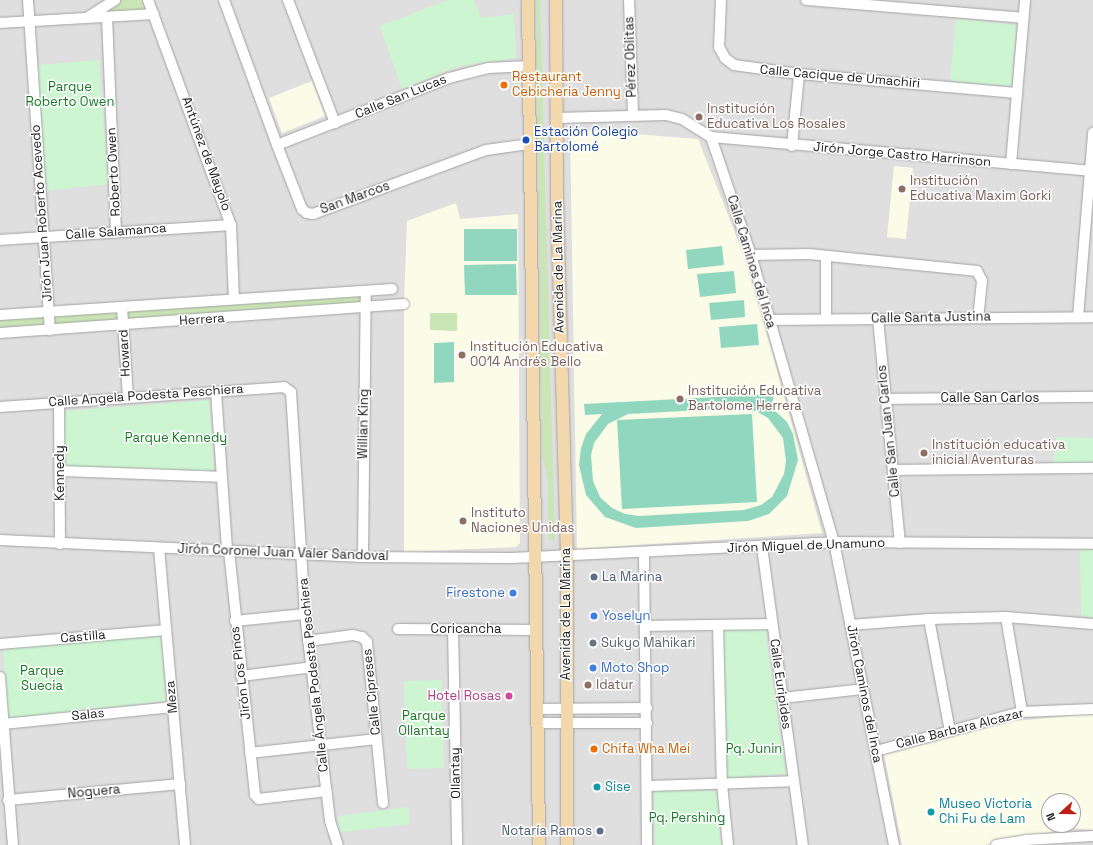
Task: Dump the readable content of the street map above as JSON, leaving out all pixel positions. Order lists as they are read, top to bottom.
{
  "streets": {
    "main road": ["Avenida de La Marina"],
    "street": [
      "Pérez Oblitas",
      "Calle Cacique de Umachiri",
      "Calle San Lucas",
      "Antúnez de Mayolo",
      "Jirón Jorge Castro Harrinson",
      "Roberto Owen",
      "San Marcos",
      "Jirón Juan Roberto Acevedo",
      "Calle Salamanca",
      "Calle Caminos del Inca",
      "Calle Santa Justina",
      "Herrera",
      "Howard",
      "Calle Angela Podesta Peschiera",
      "Calle San Carlos",
      "Willian King",
      "Calle San Juan Carlos",
      "Kennedy",
      "Jirón Miguel de Unamuno",
      "Jirón Coronel Juan Valer Sandoval",
      "Coricancha",
      "Castilla",
      "Jirón Los Pinos",
      "Calle Ángela Podesta Peschiera",
      "Calle Euripides",
      "Calle Cipreses",
      "Jirón Caminos del Inca",
      "Meza",
      "Salas",
      "Calle Barbara Alcazar",
      "Ollantay",
      "Noguera"
    ]
  },
  "crossings": [
    ["Calle San Lucas", "San Marcos"],
    ["Antúnez de Mayolo", "Calle Salamanca"],
    ["Antúnez de Mayolo", "Herrera"],
    ["Jirón Jorge Castro Harrinson", "Calle Caminos del Inca"],
    ["Roberto Owen", "Calle Salamanca"],
    ["Jirón Juan Roberto Acevedo", "Calle Salamanca"],
    ["Jirón Juan Roberto Acevedo", "Herrera"],
    ["Calle Caminos del Inca", "Calle Santa Justina"],
    ["Calle Caminos del Inca", "Jirón Miguel de Unamuno"],
    ["Calle Caminos del Inca", "Jirón Caminos del Inca"],
    ["Avenida de La Marina", "Jirón Miguel de Unamuno"],
    ["Avenida de La Marina", "Jirón Coronel Juan Valer Sandoval"],
    ["Calle Santa Justina", "Calle San Juan Carlos"],
    ["Herrera", "Howard"],
    ["Herrera", "Willian King"],
    ["Howard", "Calle Angela Podesta Peschiera"],
    ["Calle Angela Podesta Peschiera", "Kennedy"],
    ["Calle Angela Podesta Peschiera", "Jirón Los Pinos"],
    ["Calle Angela Podesta Peschiera", "Calle Ángela Podesta Peschiera"],
    ["Calle San Carlos", "Calle San Juan Carlos"],
    ["Willian King", "Jirón Coronel Juan Valer Sandoval"],
    ["Calle San Juan Carlos", "Jirón Miguel de Unamuno"],
    ["Kennedy", "Jirón Coronel Juan Valer Sandoval"],
    ["Jirón Miguel de Unamuno", "Jirón Coronel Juan Valer Sandoval"],
    ["Jirón Miguel de Unamuno", "Calle Euripides"],
    ["Jirón Miguel de Unamuno", "Jirón Caminos del Inca"],
    ["Jirón Coronel Juan Valer Sandoval", "Jirón Los Pinos"],
    ["Jirón Coronel Juan Valer Sandoval", "Calle Ángela Podesta Peschiera"],
    ["Jirón Coronel Juan Valer Sandoval", "Meza"],
    ["Coricancha", "Ollantay"],
    ["Castilla", "Meza"],
    ["Jirón Los Pinos", "Calle Ángela Podesta Peschiera"],
    ["Calle Ángela Podesta Peschiera", "Calle Cipreses"],
    ["Jirón Caminos del Inca", "Calle Barbara Alcazar"],
    ["Meza", "Salas"],
    ["Meza", "Noguera"]
  ],
  "parks": [
    "Parque Roberto Owen",
    "Parque Kennedy",
    "Parque Suecia",
    "Parque Ollantay",
    "Pq. Junin",
    "Pq. Pershing"
  ],
  "places": [
    "Restaurant Cebicheria Jenny",
    "Institución Educativa Los Rosales",
    "Estación Colegio Bartolomé",
    "Institución Educativa Maxim Gorki",
    "Institución Educativa 0014 Andrés Bello",
    "Institución Educativa Bartolome Herrera",
    "Institución educativa inicial Aventuras",
    "Instituto Naciones Unidas",
    "La Marina",
    "Firestone",
    "Yoselyn",
    "Sukyo Mahikari",
    "Moto Shop",
    "Idatur",
    "Hotel Rosas",
    "Chifa Wha Mei",
    "Sise",
    "Museo Victoria Chi Fu de Lam",
    "Notaría Ramos"
  ],
  "north": "left"
}
